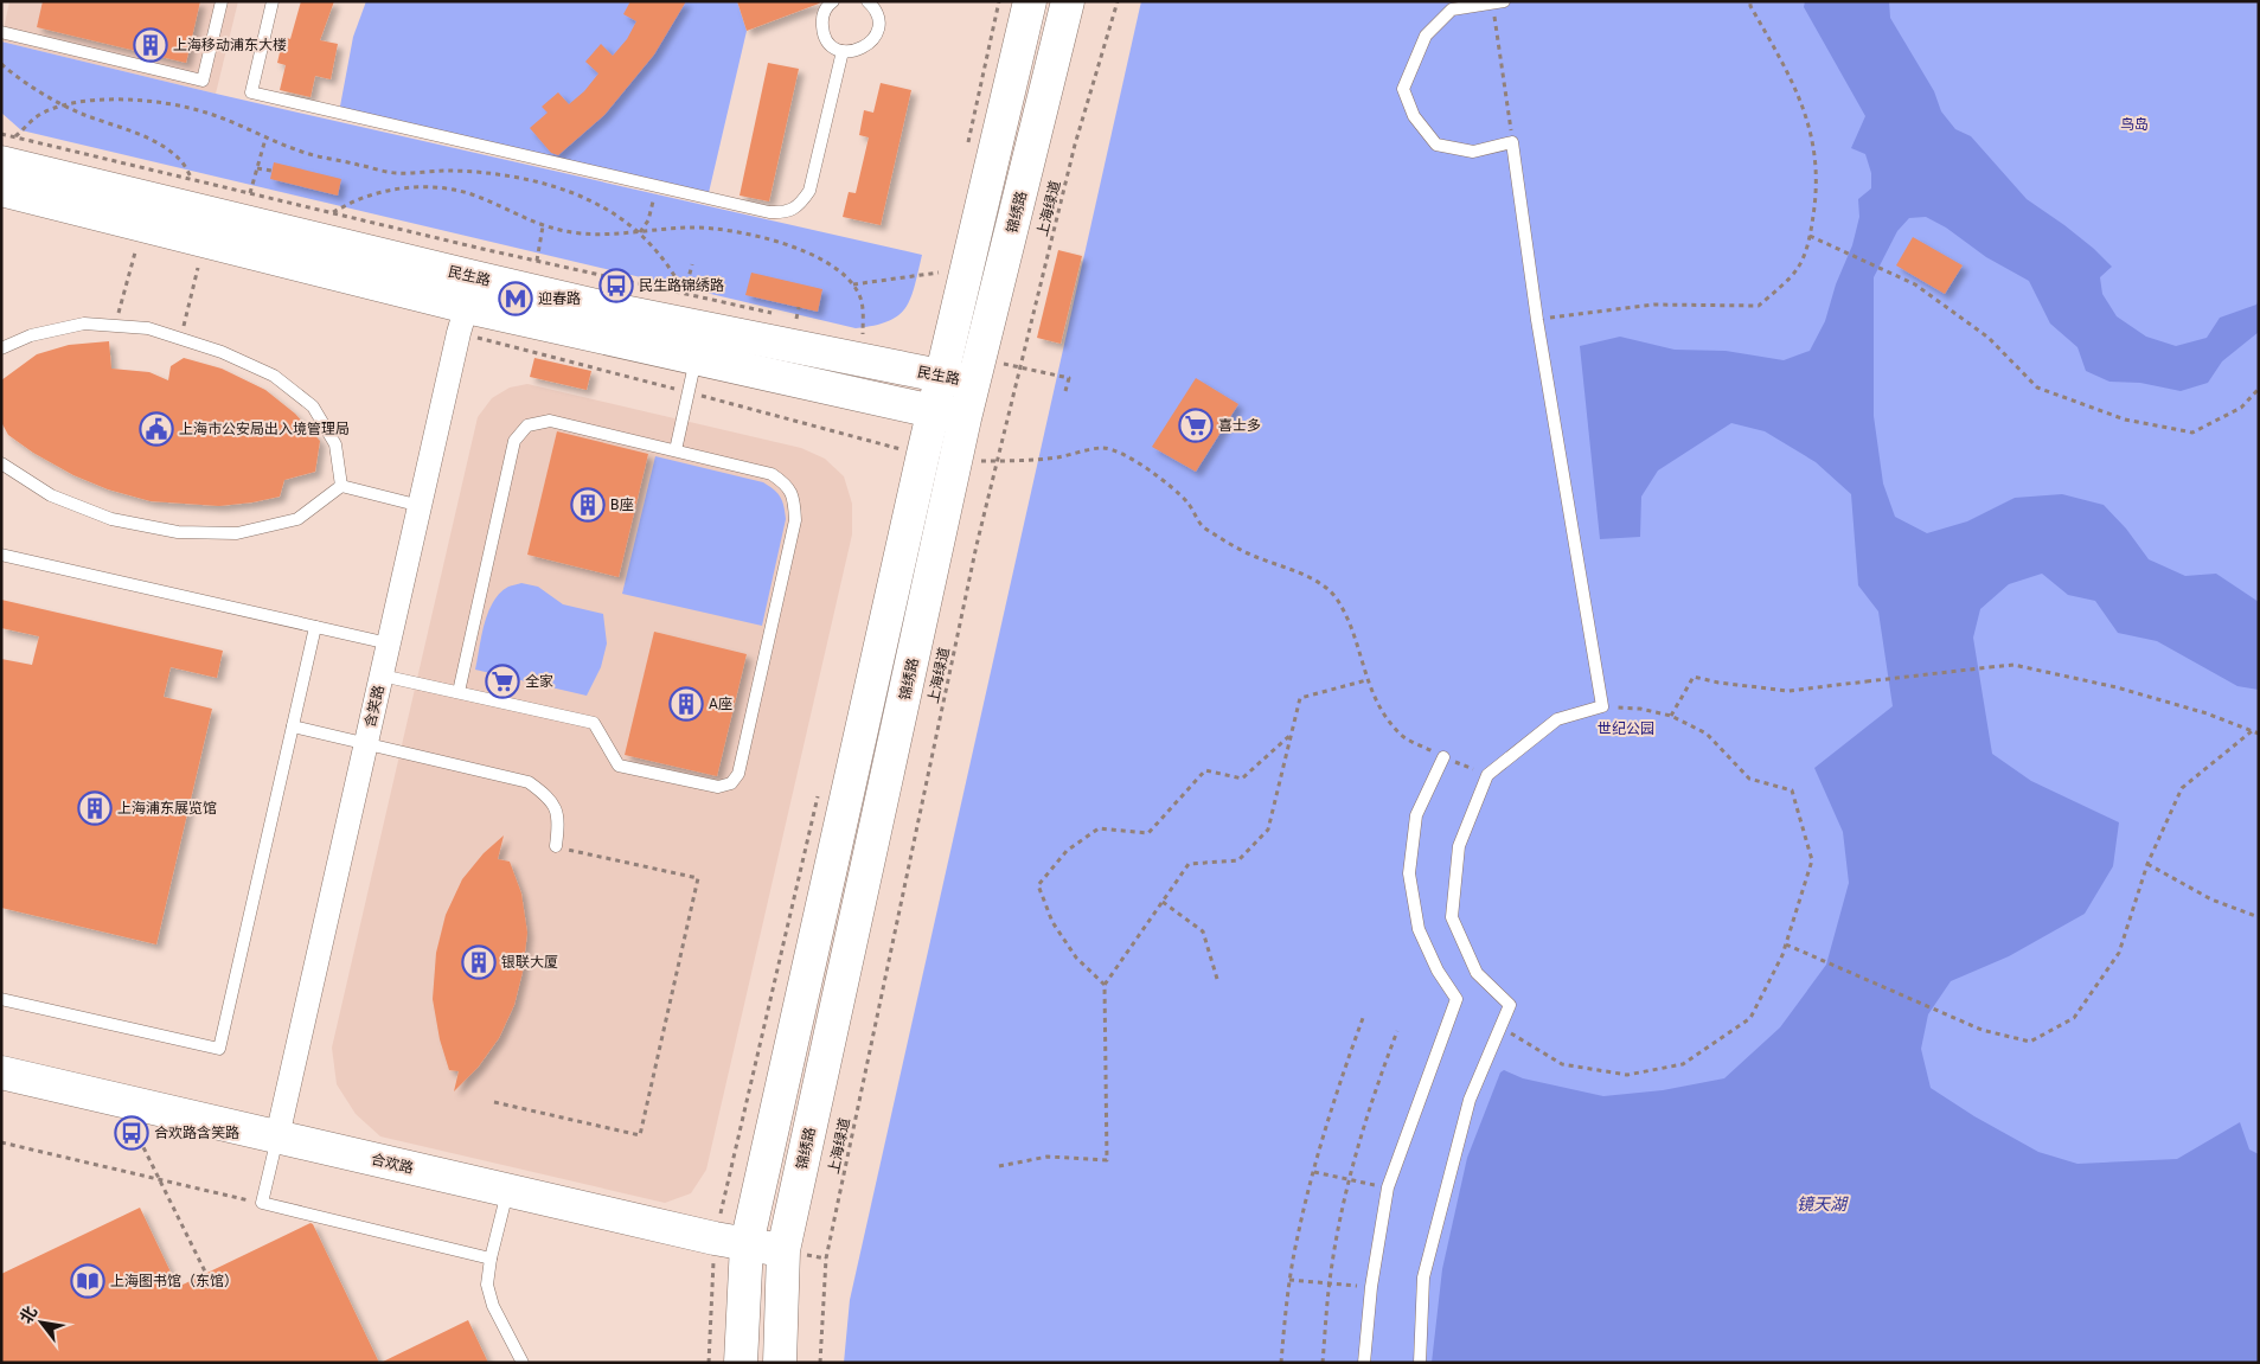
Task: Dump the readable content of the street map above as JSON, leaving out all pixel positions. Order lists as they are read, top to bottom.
{
  "streets": {
    "main road": ["锦绣路", "民生路", "合欢路"],
    "street": ["含笑路"],
    "path": ["上海绿道"]
  },
  "crossings": [
    ["锦绣路", "民生路"],
    ["锦绣路", "合欢路"],
    ["民生路", "含笑路"],
    ["含笑路", "合欢路"]
  ],
  "water": ["镜天湖"],
  "parks": ["鸟岛", "世纪公园"],
  "places": {
    "building": [
      "上海移动浦东大楼",
      "B座",
      "A座",
      "上海浦东展览馆",
      "银联大厦"
    ],
    "bus stop": ["民生路锦绣路", "合欢路含笑路"],
    "metro station": ["迎春路"],
    "supermarket": ["喜士多", "全家"],
    "public building": ["上海市公安局出入境管理局"],
    "library": ["上海图书馆（东馆）"]
  },
  "north": "top left"
}
